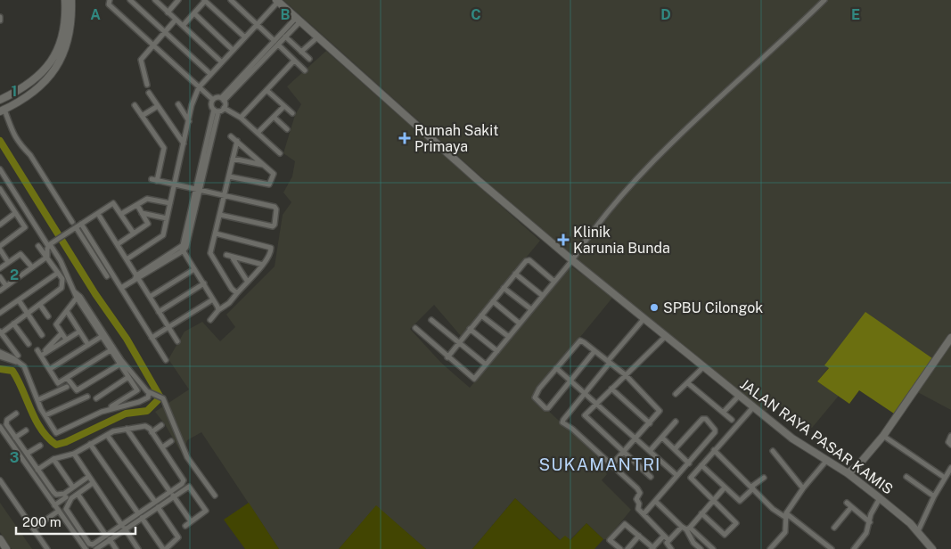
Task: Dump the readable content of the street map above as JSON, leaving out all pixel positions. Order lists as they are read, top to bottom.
{
  "streets": {
    "main road": ["JALAN RAYA PASAR KAMIS"]
  },
  "districts": ["SUKAMANTRI"],
  "places": {
    "health": ["Rumah Sakit Primaya", "Klinik Karunia Bunda"],
    "other": ["SPBU Cilongok"]
  },
  "scale_bar": "200 m",
  "grid": {
    "columns": [
      "A",
      "B",
      "C",
      "D",
      "E"
    ],
    "rows": ["1", "2", "3"]
  }
}
